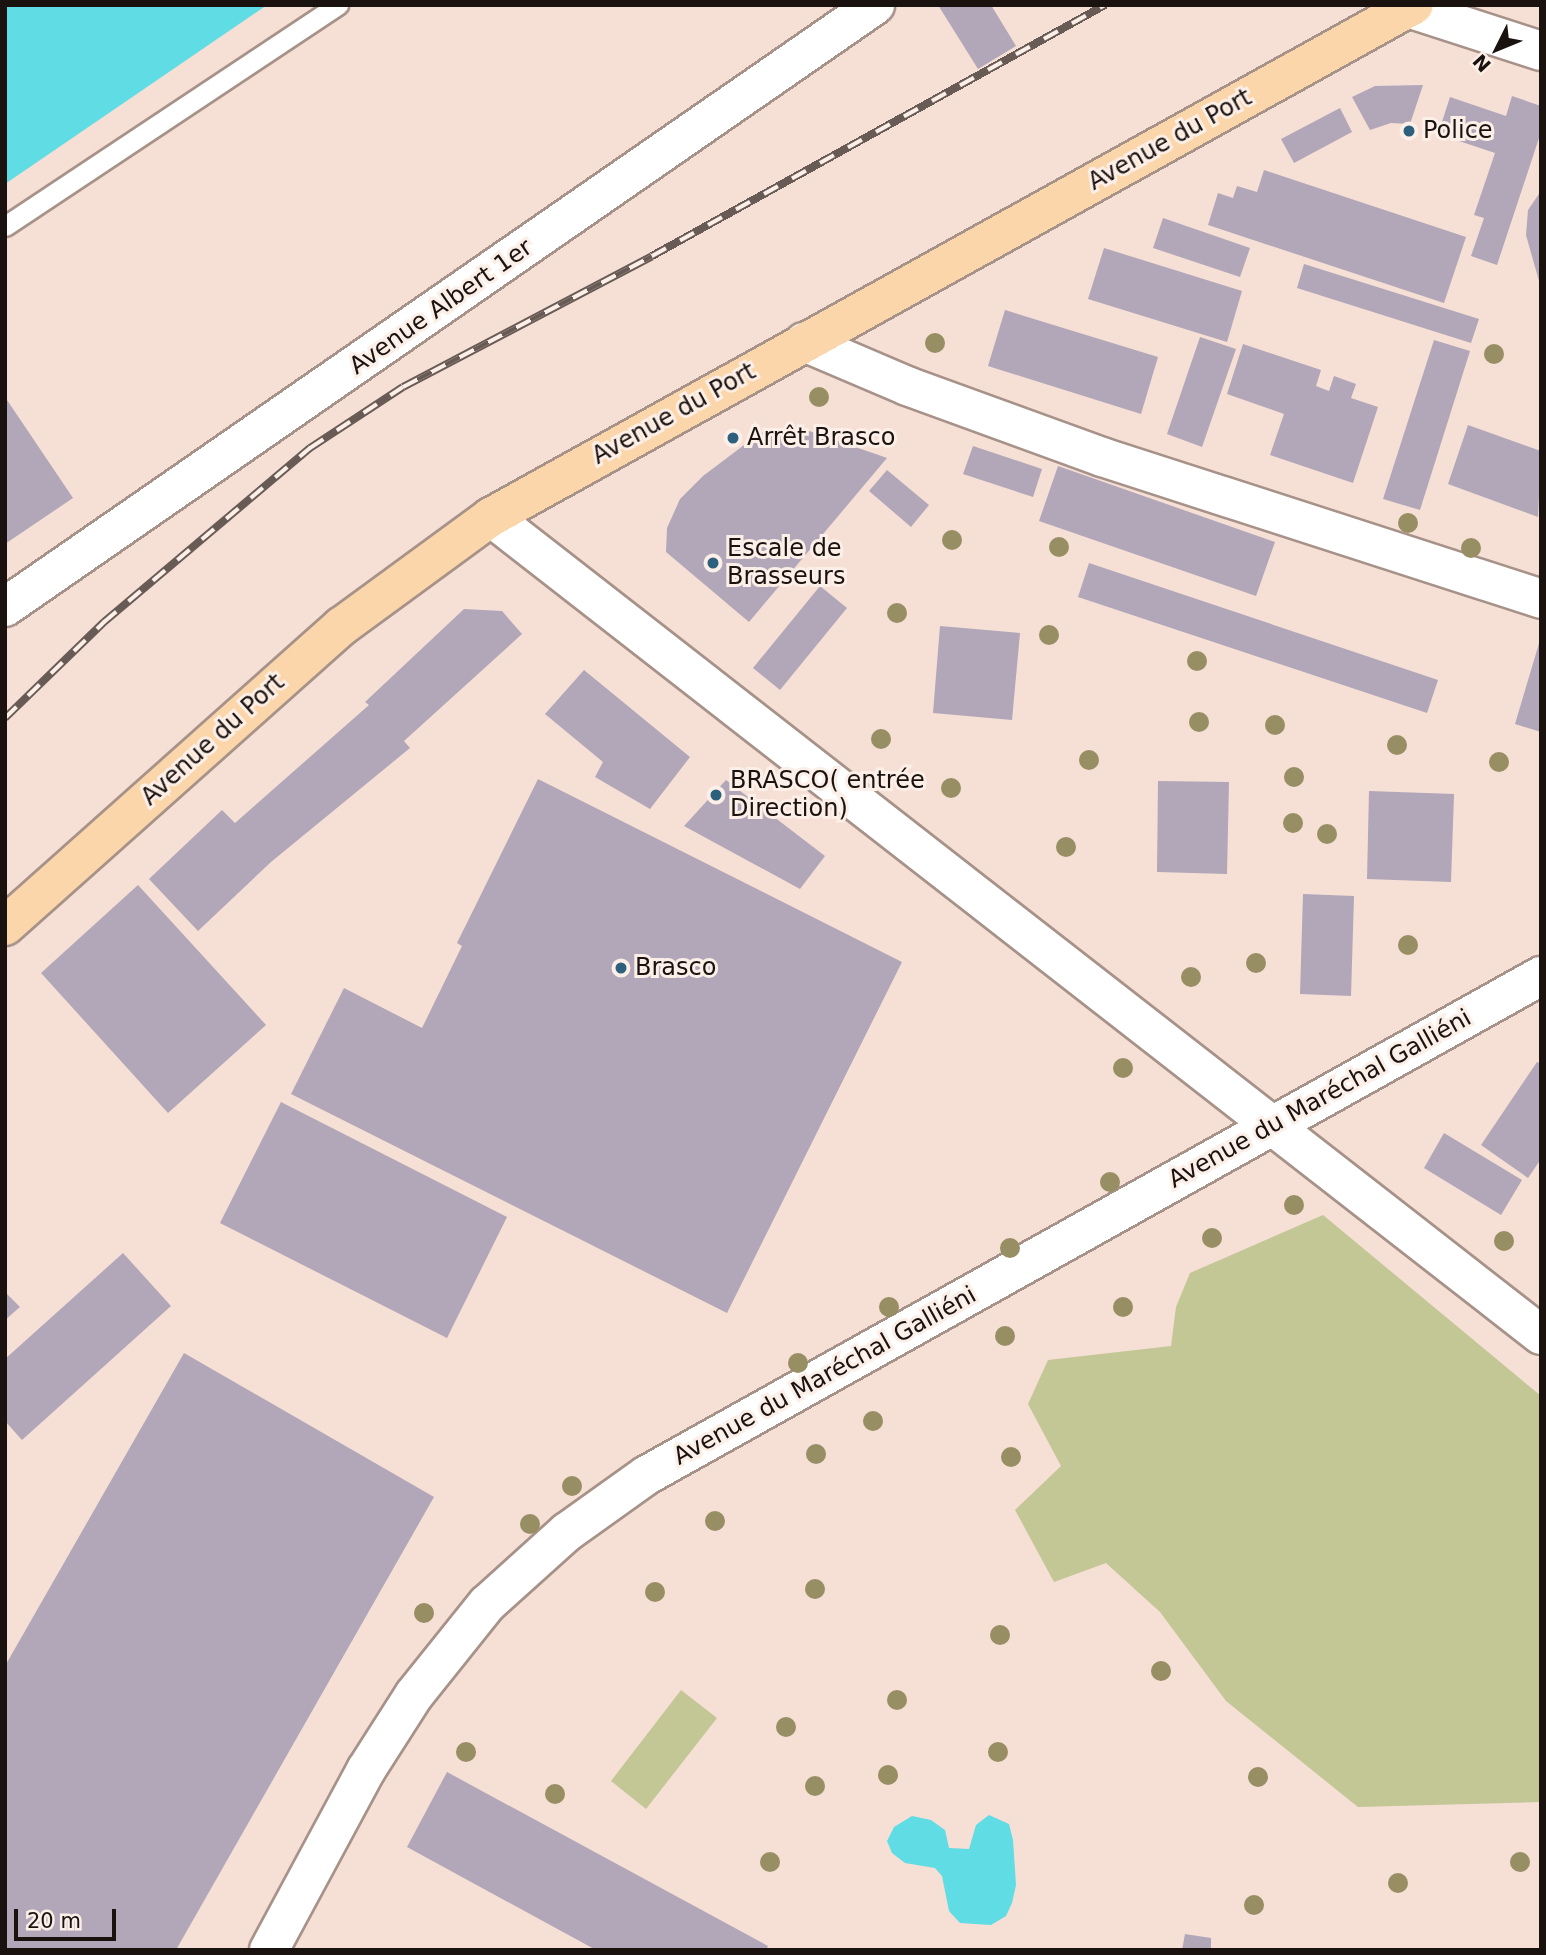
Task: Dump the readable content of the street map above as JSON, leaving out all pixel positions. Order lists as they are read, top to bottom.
{
  "streets": {
    "main road": ["Avenue du Port"],
    "street": ["Avenue Albert 1er", "Avenue du Maréchal Galliéni"]
  },
  "places": [
    "Police",
    "Arrêt Brasco",
    "Escale de Brasseurs",
    "BRASCO( entrée Direction)",
    "Brasco"
  ],
  "scale_bar": "20 m",
  "north": "bottom left"
}
